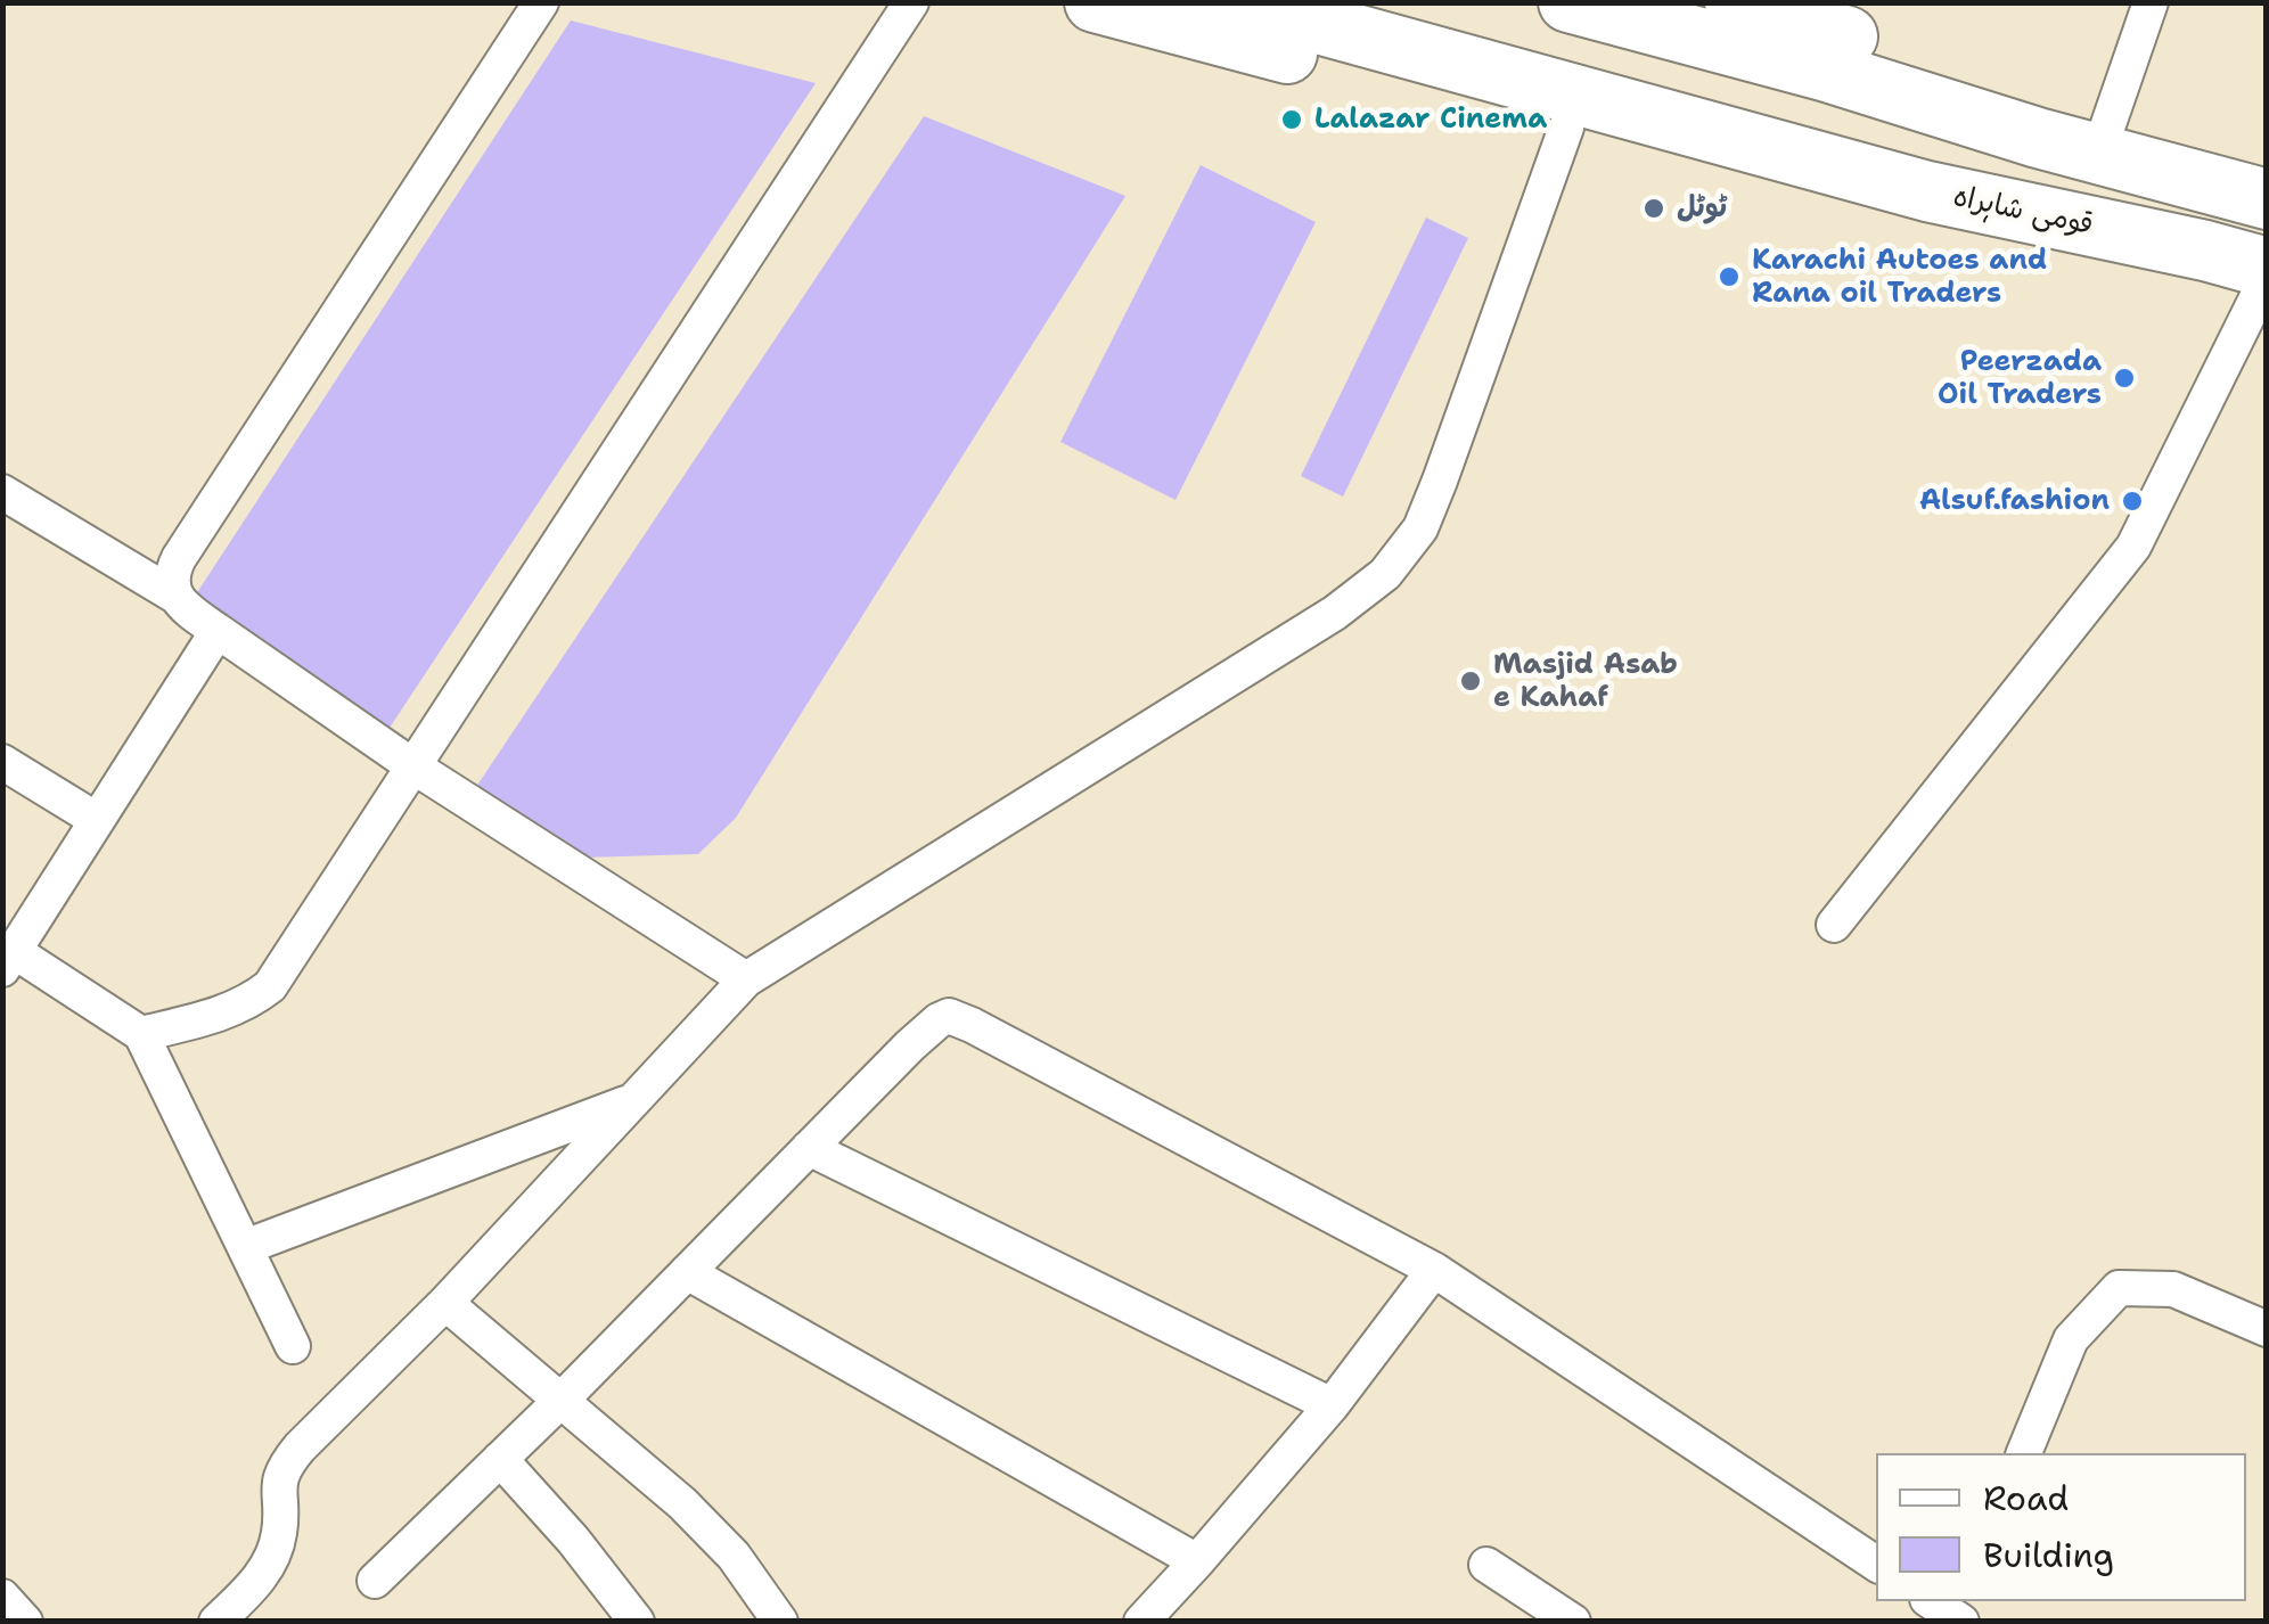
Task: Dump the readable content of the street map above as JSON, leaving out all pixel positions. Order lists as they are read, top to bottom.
{
  "streets": {
    "highway": ["قومی شاہراہ"]
  },
  "places": [
    "Lalazar Cinema",
    "ٹوٹل",
    "Karachi Autoes and Rana oil Traders",
    "Peerzada Oil Traders",
    "Alsuf.fashion",
    "Masjid Asab e Kahaf"
  ],
  "legend": ["Road", "Building"]
}
